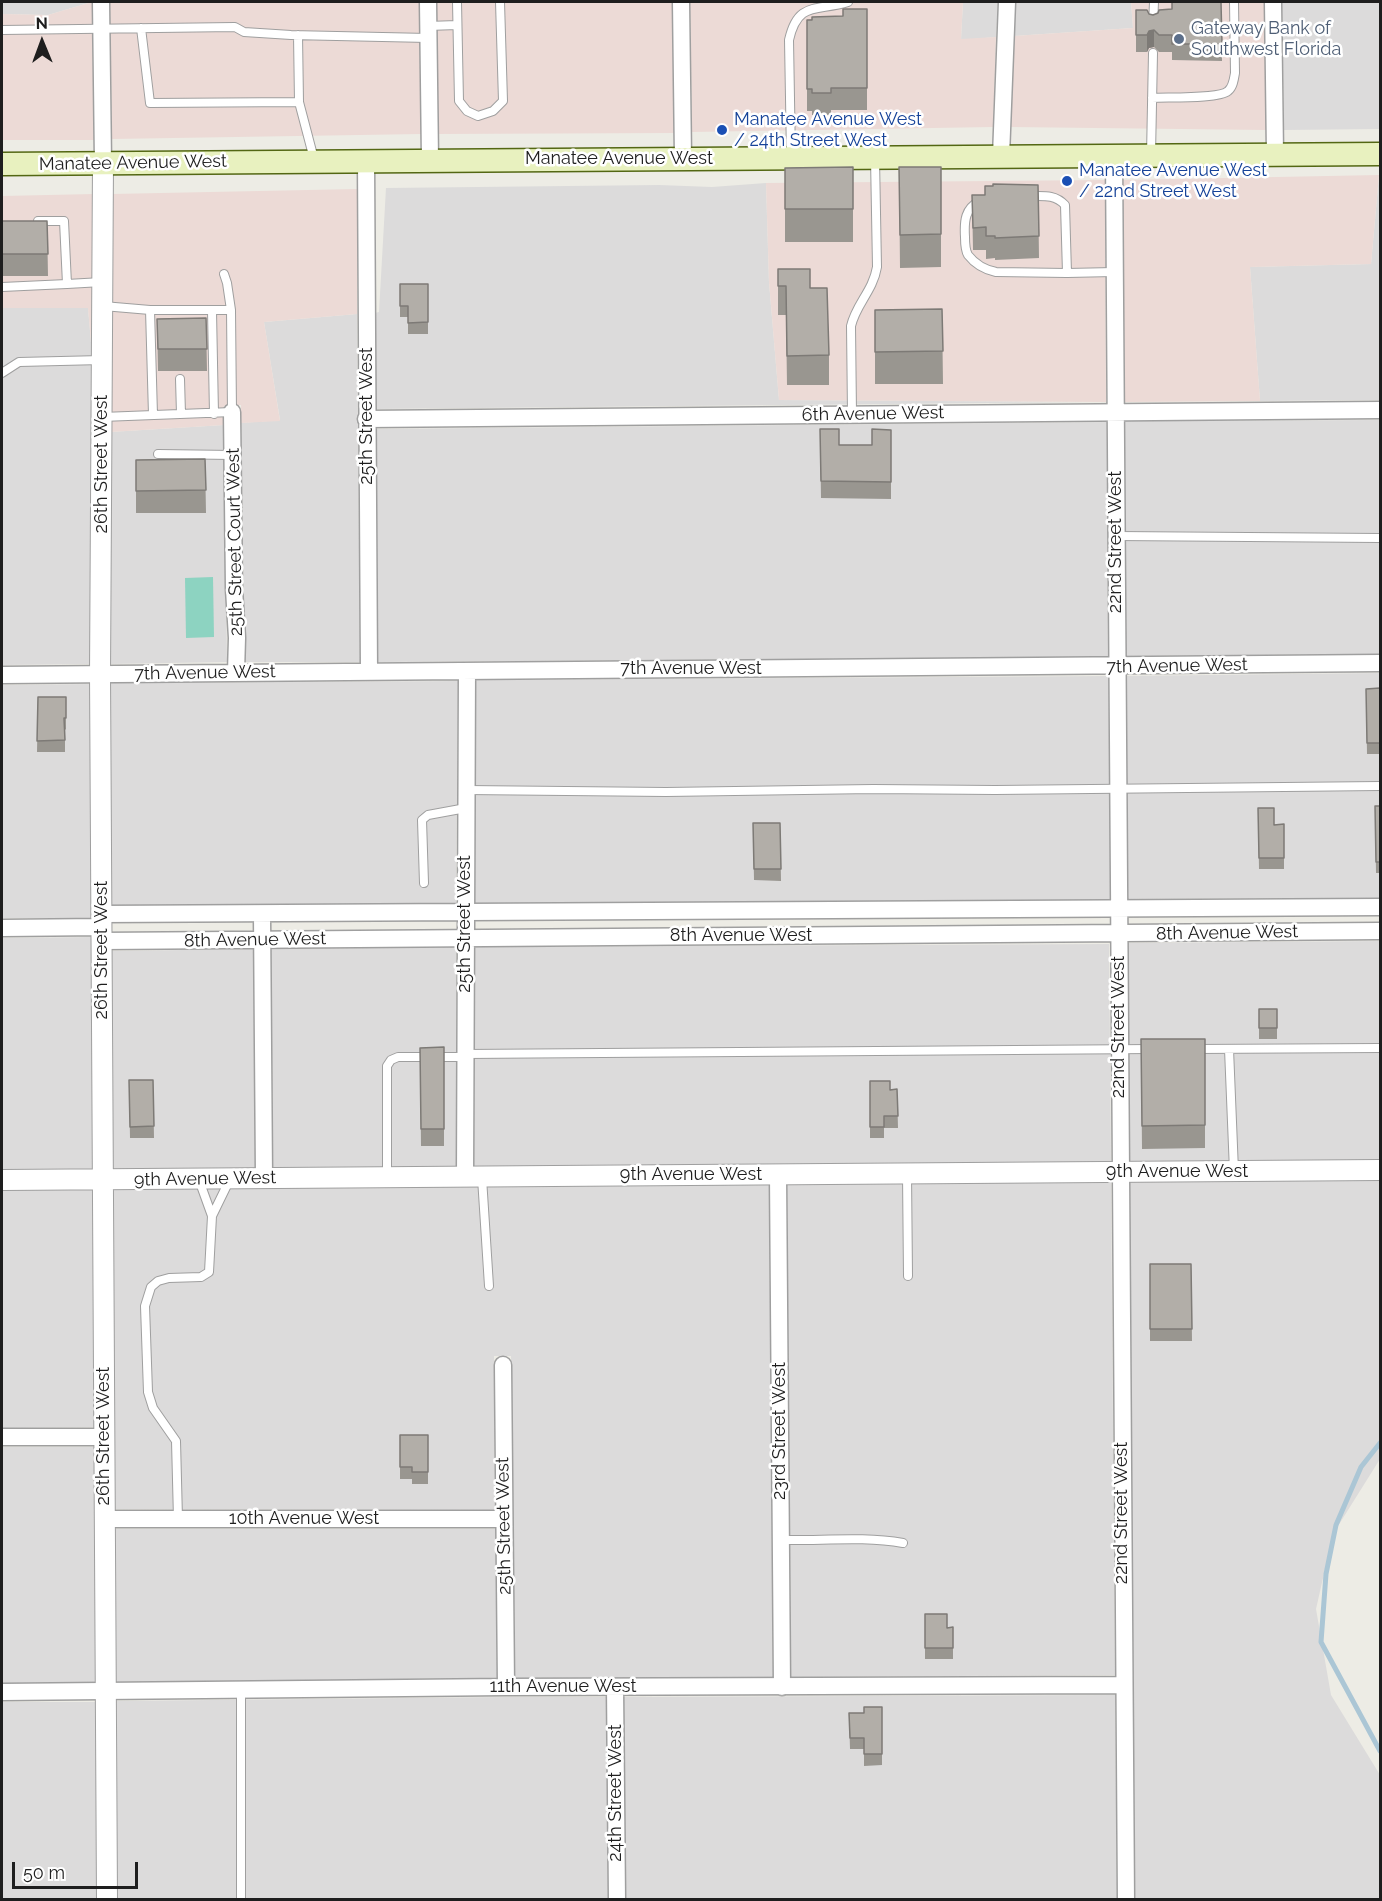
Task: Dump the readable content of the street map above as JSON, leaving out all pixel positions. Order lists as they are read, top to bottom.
{
  "streets": {
    "main road": ["Manatee Avenue West"],
    "street": [
      "6th Avenue West",
      "25th Street West",
      "26th Street West",
      "25th Street Court West",
      "22nd Street West",
      "7th Avenue West",
      "8th Avenue West",
      "9th Avenue West",
      "23rd Street West",
      "10th Avenue West",
      "11th Avenue West",
      "24th Street West"
    ]
  },
  "crossings": [
    ["Manatee Avenue West", "25th Street West"],
    ["Manatee Avenue West", "26th Street West"],
    ["Manatee Avenue West", "22nd Street West"],
    ["6th Avenue West", "25th Street West"],
    ["6th Avenue West", "22nd Street West"],
    ["25th Street West", "7th Avenue West"],
    ["25th Street West", "8th Avenue West"],
    ["25th Street West", "9th Avenue West"],
    ["25th Street West", "10th Avenue West"],
    ["25th Street West", "11th Avenue West"],
    ["26th Street West", "7th Avenue West"],
    ["26th Street West", "8th Avenue West"],
    ["26th Street West", "9th Avenue West"],
    ["26th Street West", "10th Avenue West"],
    ["26th Street West", "11th Avenue West"],
    ["25th Street Court West", "7th Avenue West"],
    ["22nd Street West", "7th Avenue West"],
    ["22nd Street West", "8th Avenue West"],
    ["22nd Street West", "9th Avenue West"],
    ["22nd Street West", "11th Avenue West"],
    ["9th Avenue West", "23rd Street West"],
    ["23rd Street West", "11th Avenue West"],
    ["11th Avenue West", "24th Street West"]
  ],
  "places": ["Gateway Bank of Southwest Florida", "Manatee Avenue West / 24th Street West", "Manatee Avenue West / 22nd Street West"],
  "scale_bar": "50 m",
  "north": "top"
}
